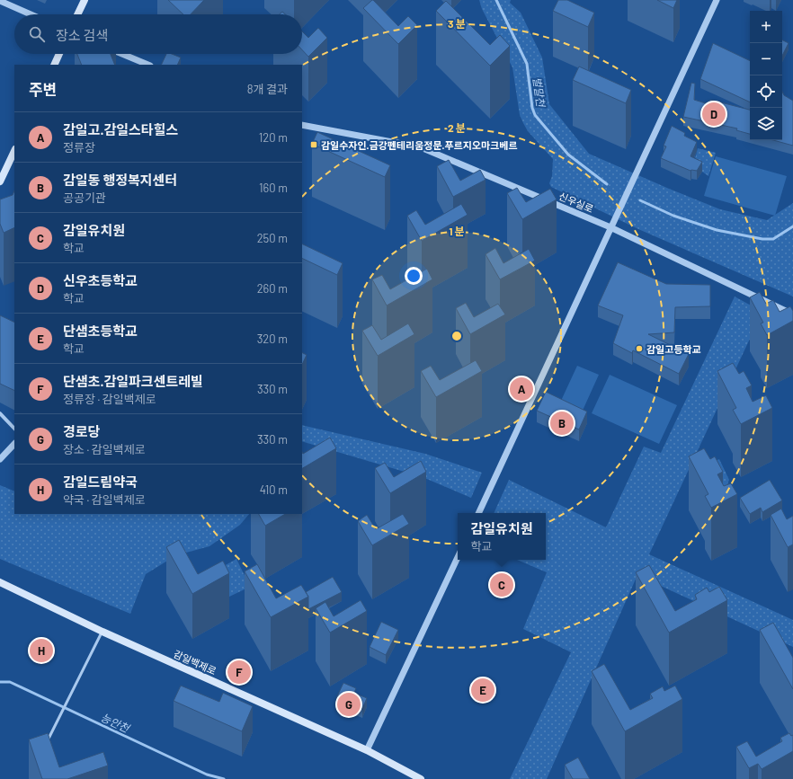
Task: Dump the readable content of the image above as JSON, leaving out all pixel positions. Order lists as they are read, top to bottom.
{
  "streets": {
    "main road": ["감일백제로"],
    "street": ["신우실로"]
  },
  "water": ["벌말천", "능안천"],
  "places": {
    "transit": ["감일수자인.금강펜테리움정문.푸르지오마크베르"],
    "other": ["감일고등학교"]
  },
  "page": {
    "map_buttons": ["+", "−"],
    "search": "장소 검색",
    "heading": ["주변", "8개 결과"],
    "pins": [
      "D",
      "A",
      "B",
      "C",
      "H",
      "F",
      "E",
      "G"
    ],
    "list": [
      {
        "mark": "A",
        "name": "감일고.감일스타힐스",
        "note": "정류장",
        "value": "120 m"
      },
      {
        "mark": "B",
        "name": "감일동 행정복지센터",
        "note": "공공기관",
        "value": "160 m"
      },
      {
        "mark": "C",
        "name": "감일유치원",
        "note": "학교",
        "value": "250 m"
      },
      {
        "mark": "D",
        "name": "신우초등학교",
        "note": "학교",
        "value": "260 m"
      },
      {
        "mark": "E",
        "name": "단샘초등학교",
        "note": "학교",
        "value": "320 m"
      },
      {
        "mark": "F",
        "name": "단샘초.감일파크센트레빌",
        "note": "정류장 · 감일백제로",
        "value": "330 m"
      },
      {
        "mark": "G",
        "name": "경로당",
        "note": "장소 · 감일백제로",
        "value": "330 m"
      },
      {
        "mark": "H",
        "name": "감일드림약국",
        "note": "약국 · 감일백제로",
        "value": "410 m"
      }
    ],
    "popup": ["감일유치원", "학교"]
  },
  "rings": ["3 분", "2 분", "1 분"]
}
